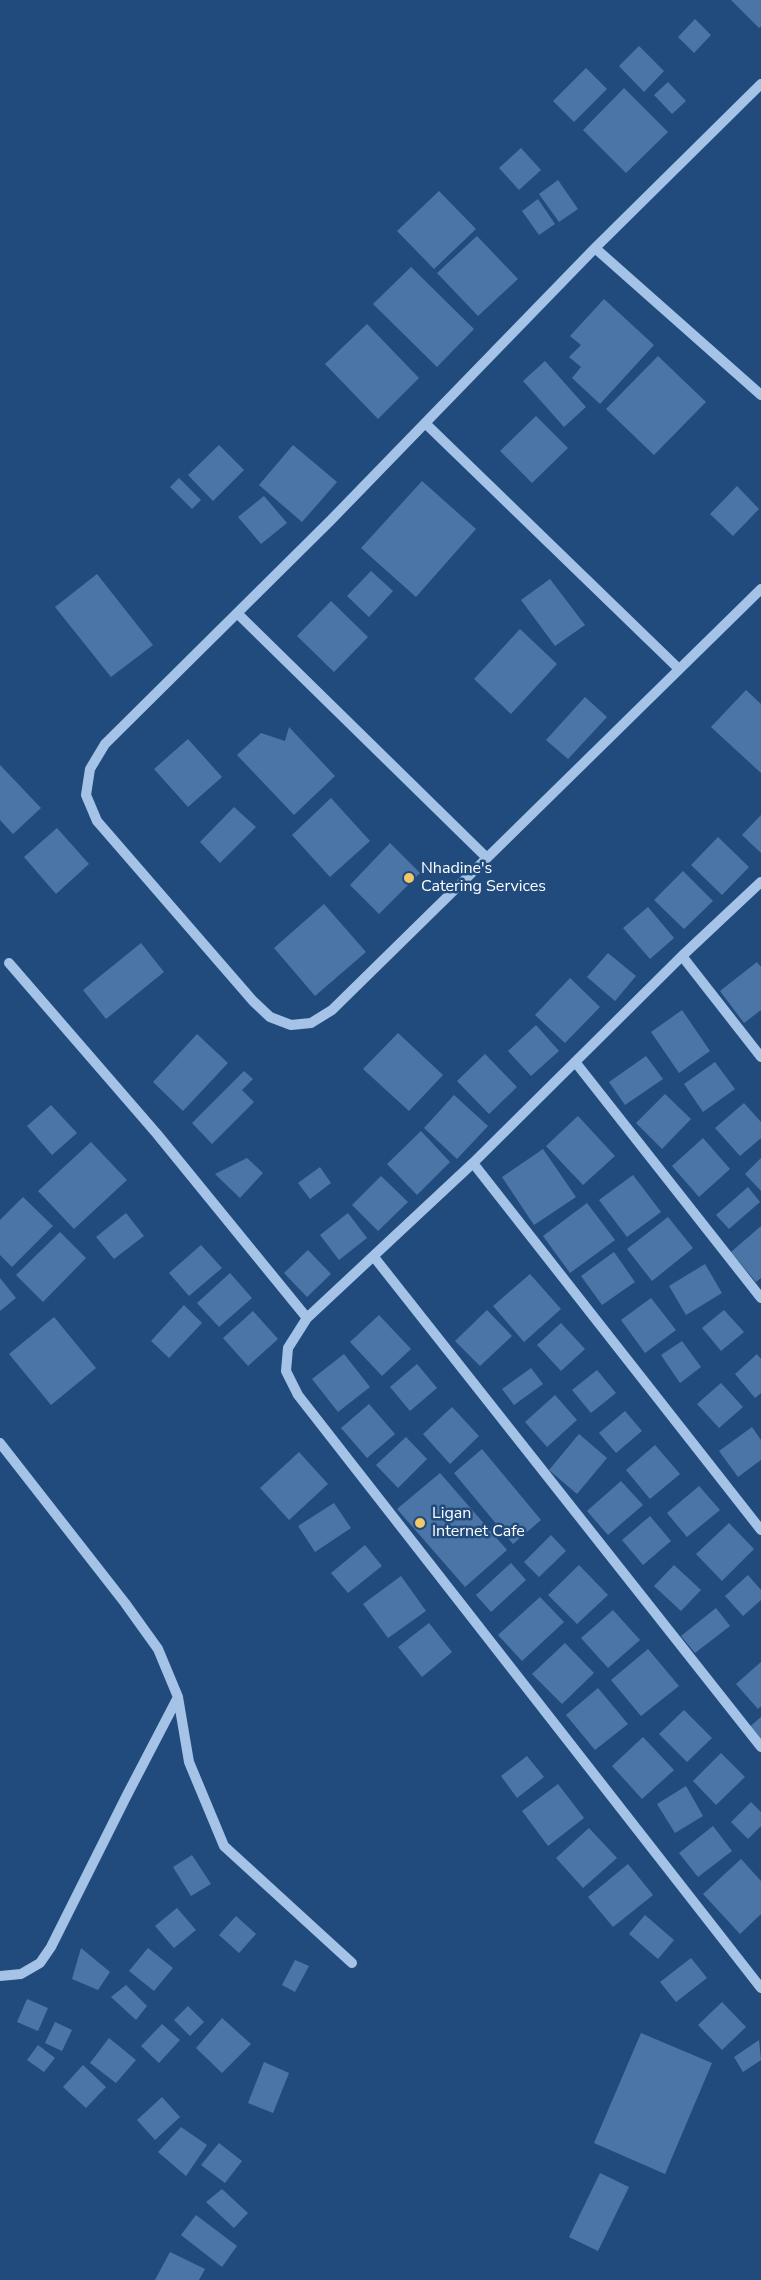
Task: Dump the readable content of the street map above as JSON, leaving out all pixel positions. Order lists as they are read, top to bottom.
{
  "places": ["Nhadine's Catering Services", "Ligan Internet Cafe"]
}
